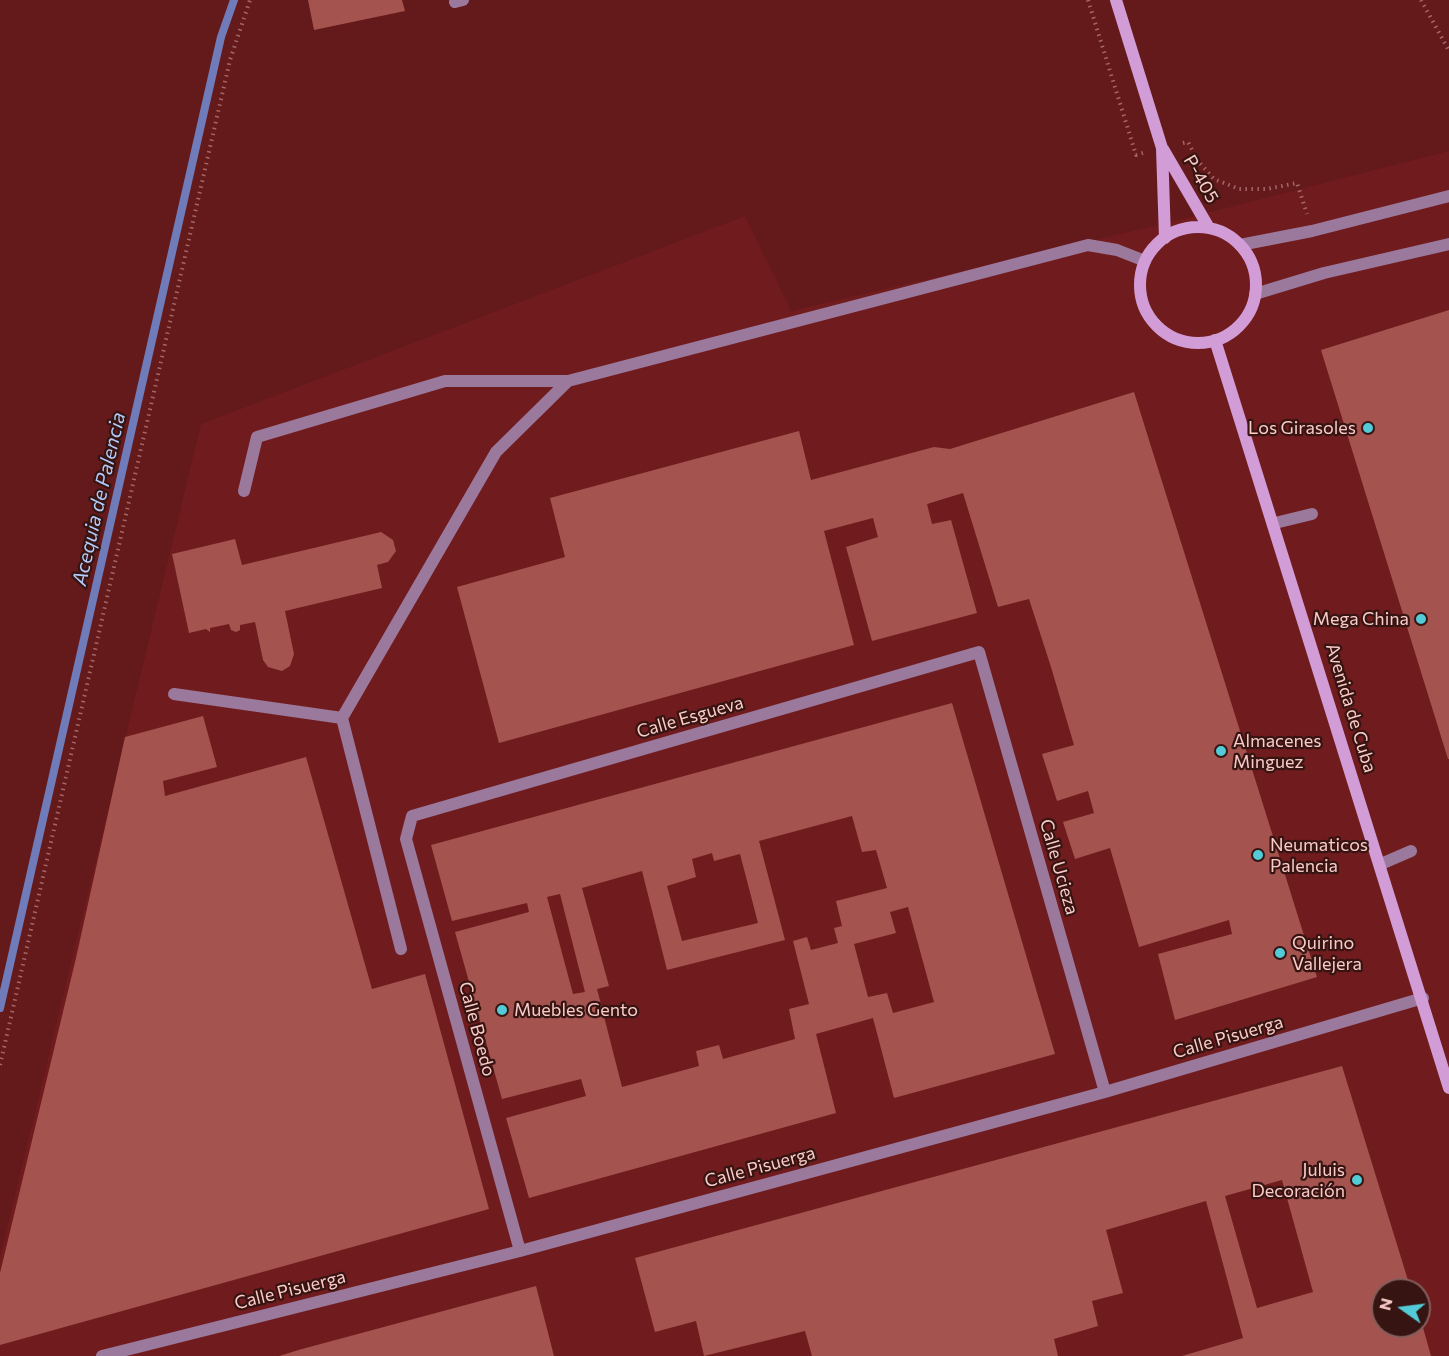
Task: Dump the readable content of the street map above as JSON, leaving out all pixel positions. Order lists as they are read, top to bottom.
{
  "streets": {
    "main road": ["P-405", "Avenida de Cuba"],
    "street": [
      "Calle Esgueva",
      "Calle Ucieza",
      "Calle Boedo",
      "Calle Pisuerga"
    ]
  },
  "crossings": [
    ["P-405", "Avenida de Cuba"],
    ["Avenida de Cuba", "Calle Pisuerga"],
    ["Calle Esgueva", "Calle Ucieza"],
    ["Calle Esgueva", "Calle Boedo"],
    ["Calle Ucieza", "Calle Pisuerga"],
    ["Calle Boedo", "Calle Pisuerga"]
  ],
  "water": ["Acequia de Palencia"],
  "places": [
    "Los Girasoles",
    "Mega China",
    "Almacenes Minguez",
    "Neumaticos Palencia",
    "Quirino Vallejera",
    "Muebles Gento",
    "Juluis Decoración"
  ],
  "north": "left"
}
